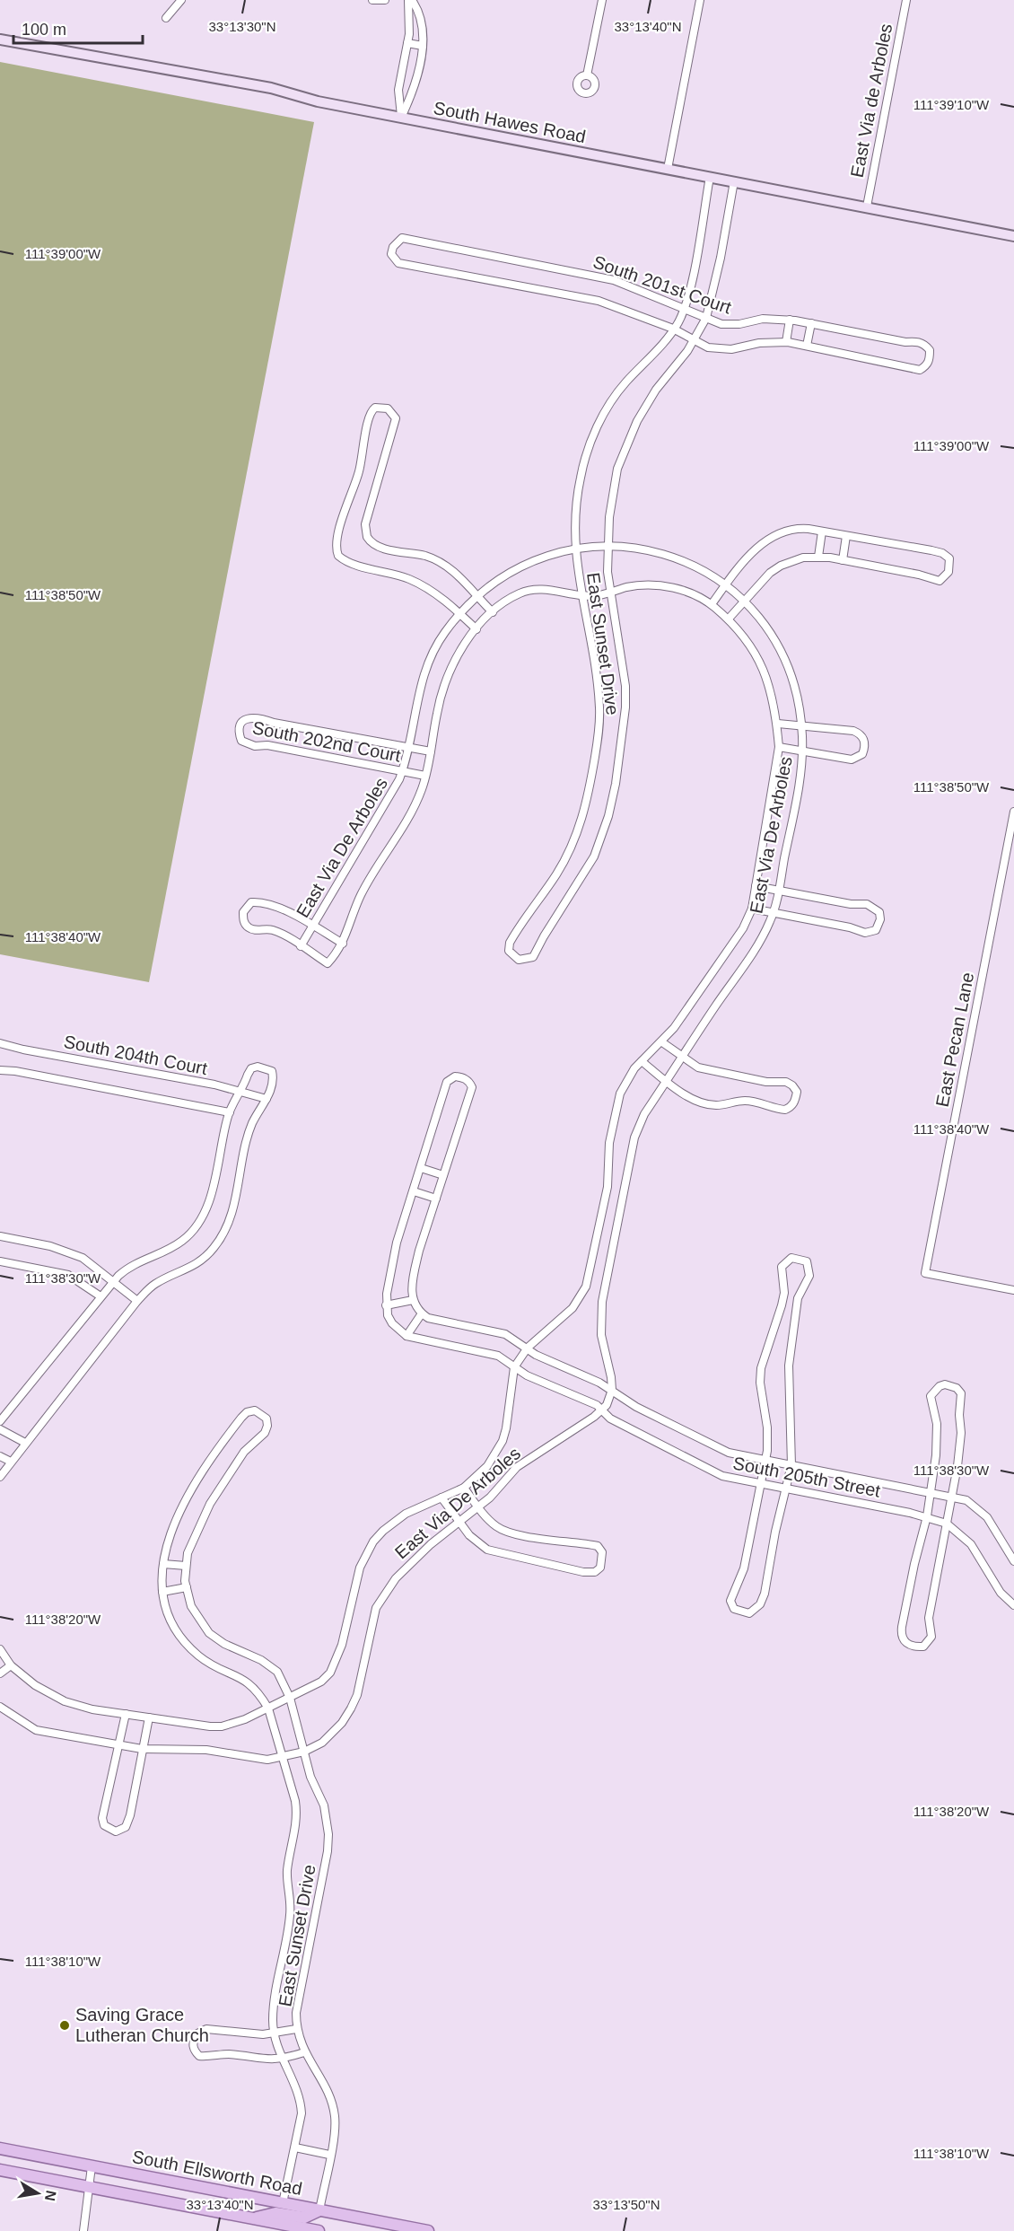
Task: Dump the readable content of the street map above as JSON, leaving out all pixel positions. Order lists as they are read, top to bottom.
{
  "streets": {
    "main road": ["South Hawes Road", "South Ellsworth Road"],
    "street": [
      "East Via de Arboles",
      "South 201st Court",
      "East Sunset Drive",
      "South 202nd Court",
      "East Via De Arboles",
      "East Pecan Lane",
      "South 204th Court",
      "South 205th Street"
    ]
  },
  "crossings": [
    ["East Via de Arboles", "South Hawes Road"],
    ["South Hawes Road", "East Sunset Drive"],
    ["South 201st Court", "East Sunset Drive"],
    ["East Sunset Drive", "East Via De Arboles"],
    ["East Sunset Drive", "South Ellsworth Road"],
    ["South 202nd Court", "East Via De Arboles"],
    ["East Via De Arboles", "South 205th Street"]
  ],
  "places": ["Saving Grace Lutheran Church"],
  "scale_bar": "100 m",
  "north": "right",
  "coordinates": [
    "33°13'30\"N",
    "33°13'40\"N",
    "111°39'10\"W",
    "111°39'00\"W",
    "111°38'50\"W",
    "111°38'40\"W",
    "111°38'30\"W",
    "111°38'20\"W",
    "111°38'10\"W",
    "33°13'50\"N"
  ]
}
